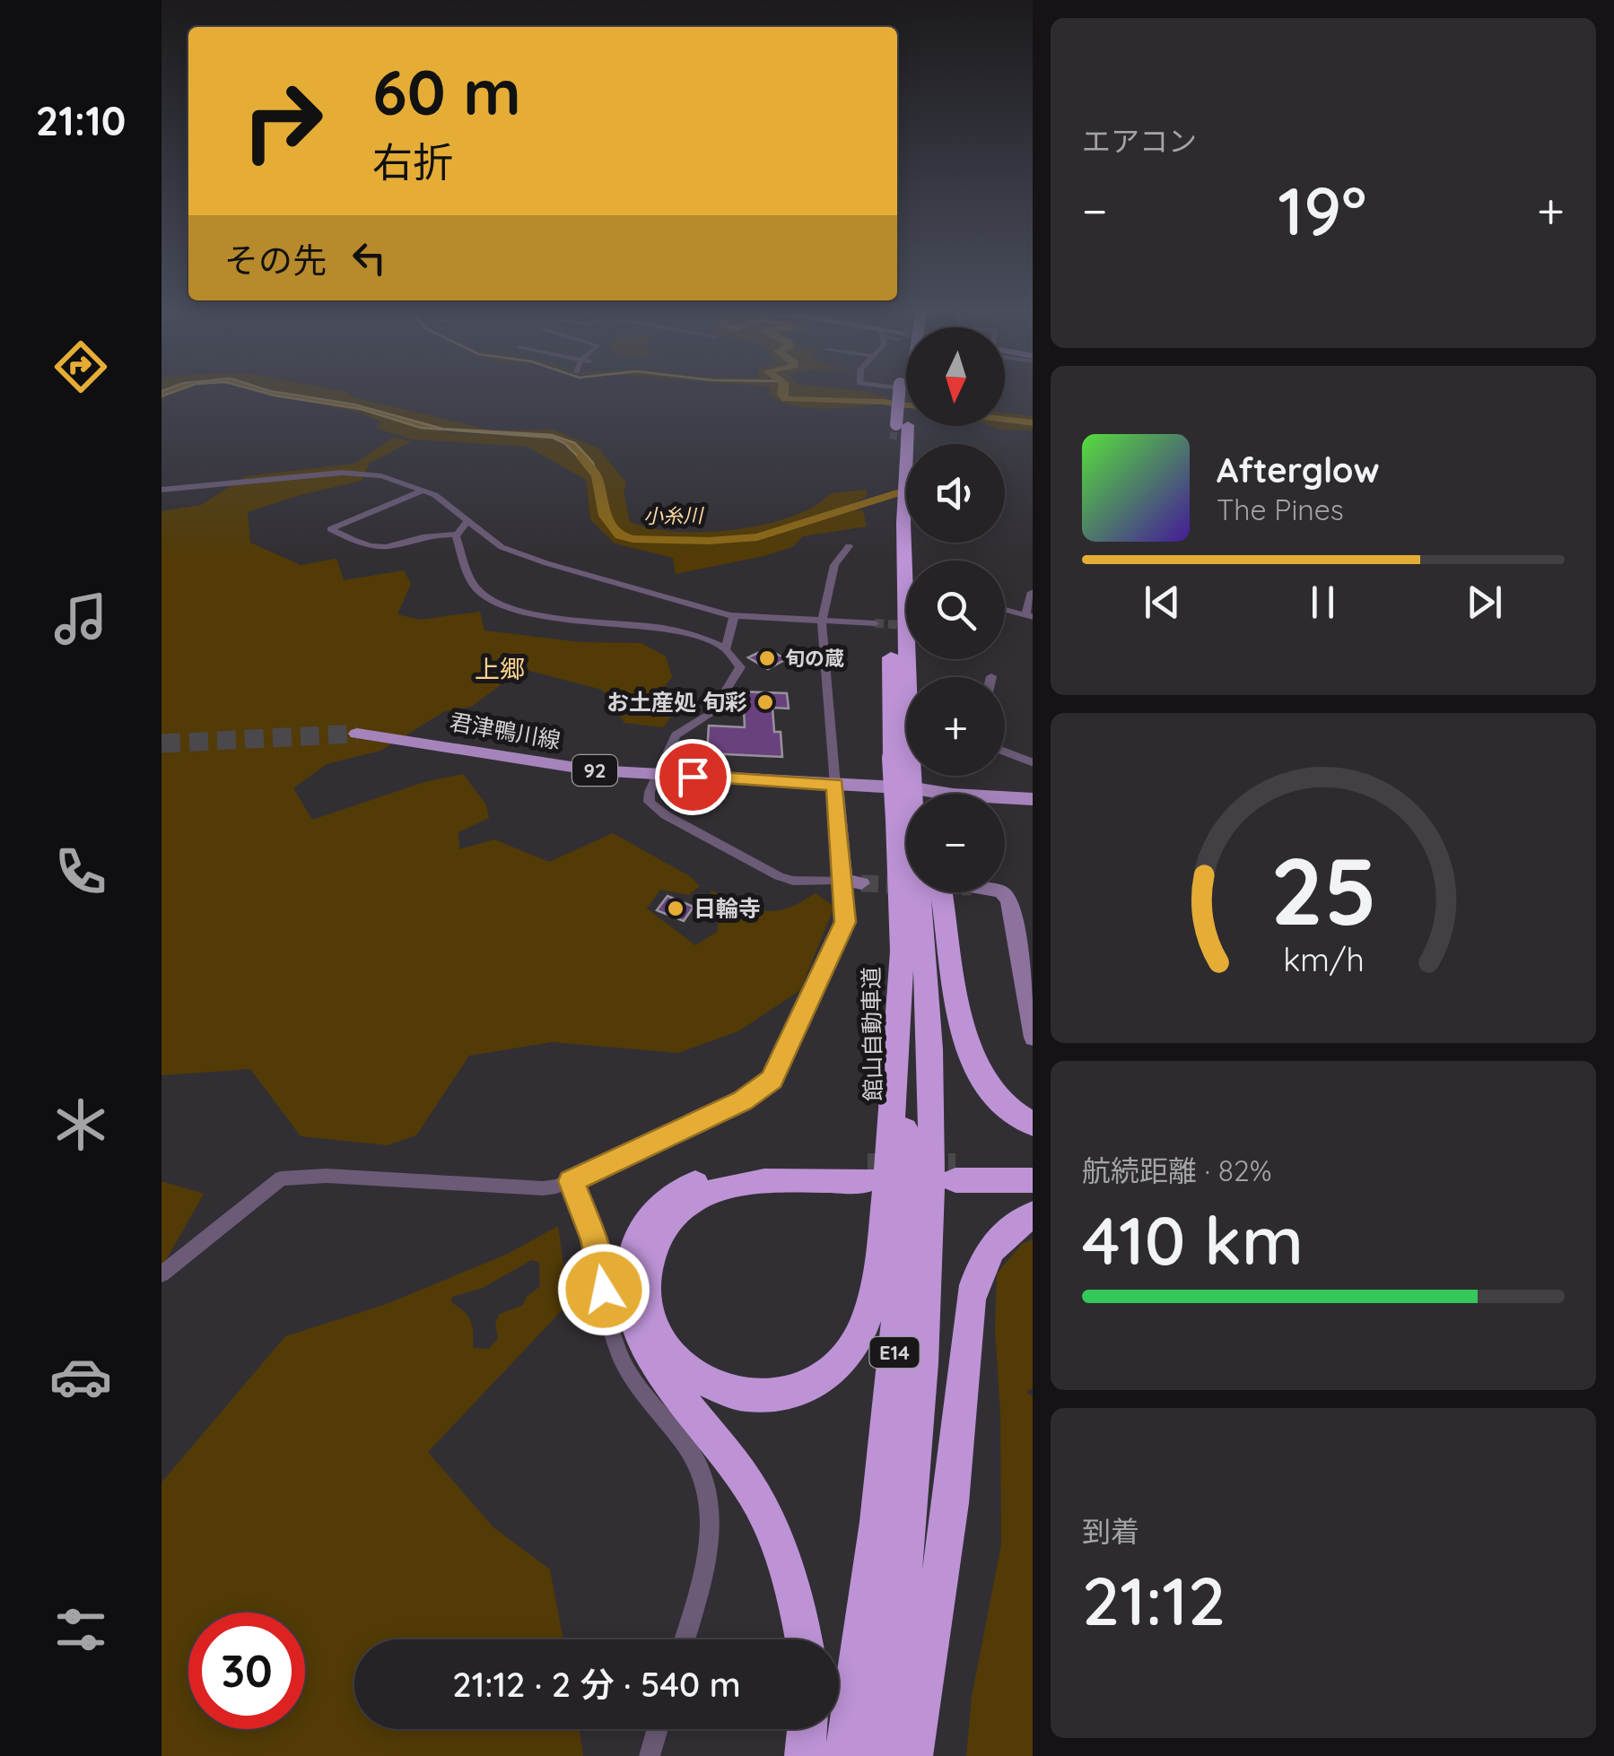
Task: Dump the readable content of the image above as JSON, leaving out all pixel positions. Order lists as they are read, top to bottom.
{
  "streets": {
    "highway": ["館山自動車道", "E14"],
    "main road": ["君津鴨川線", "92"]
  },
  "districts": ["上郷"],
  "water": ["小糸川"],
  "places": ["旬の蔵", "お土産処 旬彩", "日輪寺"],
  "north": "bottom",
  "page": {
    "tabs": "21:10",
    "tile": [
      "エアコン",
      ["航続距離 · 82%", "410 km"],
      ["到着", "21:12"]
    ],
    "turn": ["60 m", "右折"],
    "heat": ["−", "19°", "+"],
    "then": "その先",
    "map_buttons": ["+", "−"],
    "song": ["Afterglow", "The Pines"],
    "limit": "30",
    "trip": "21:12 · 2 分 · 540 m",
    "gauge": ["25", "km/h"]
  }
}
